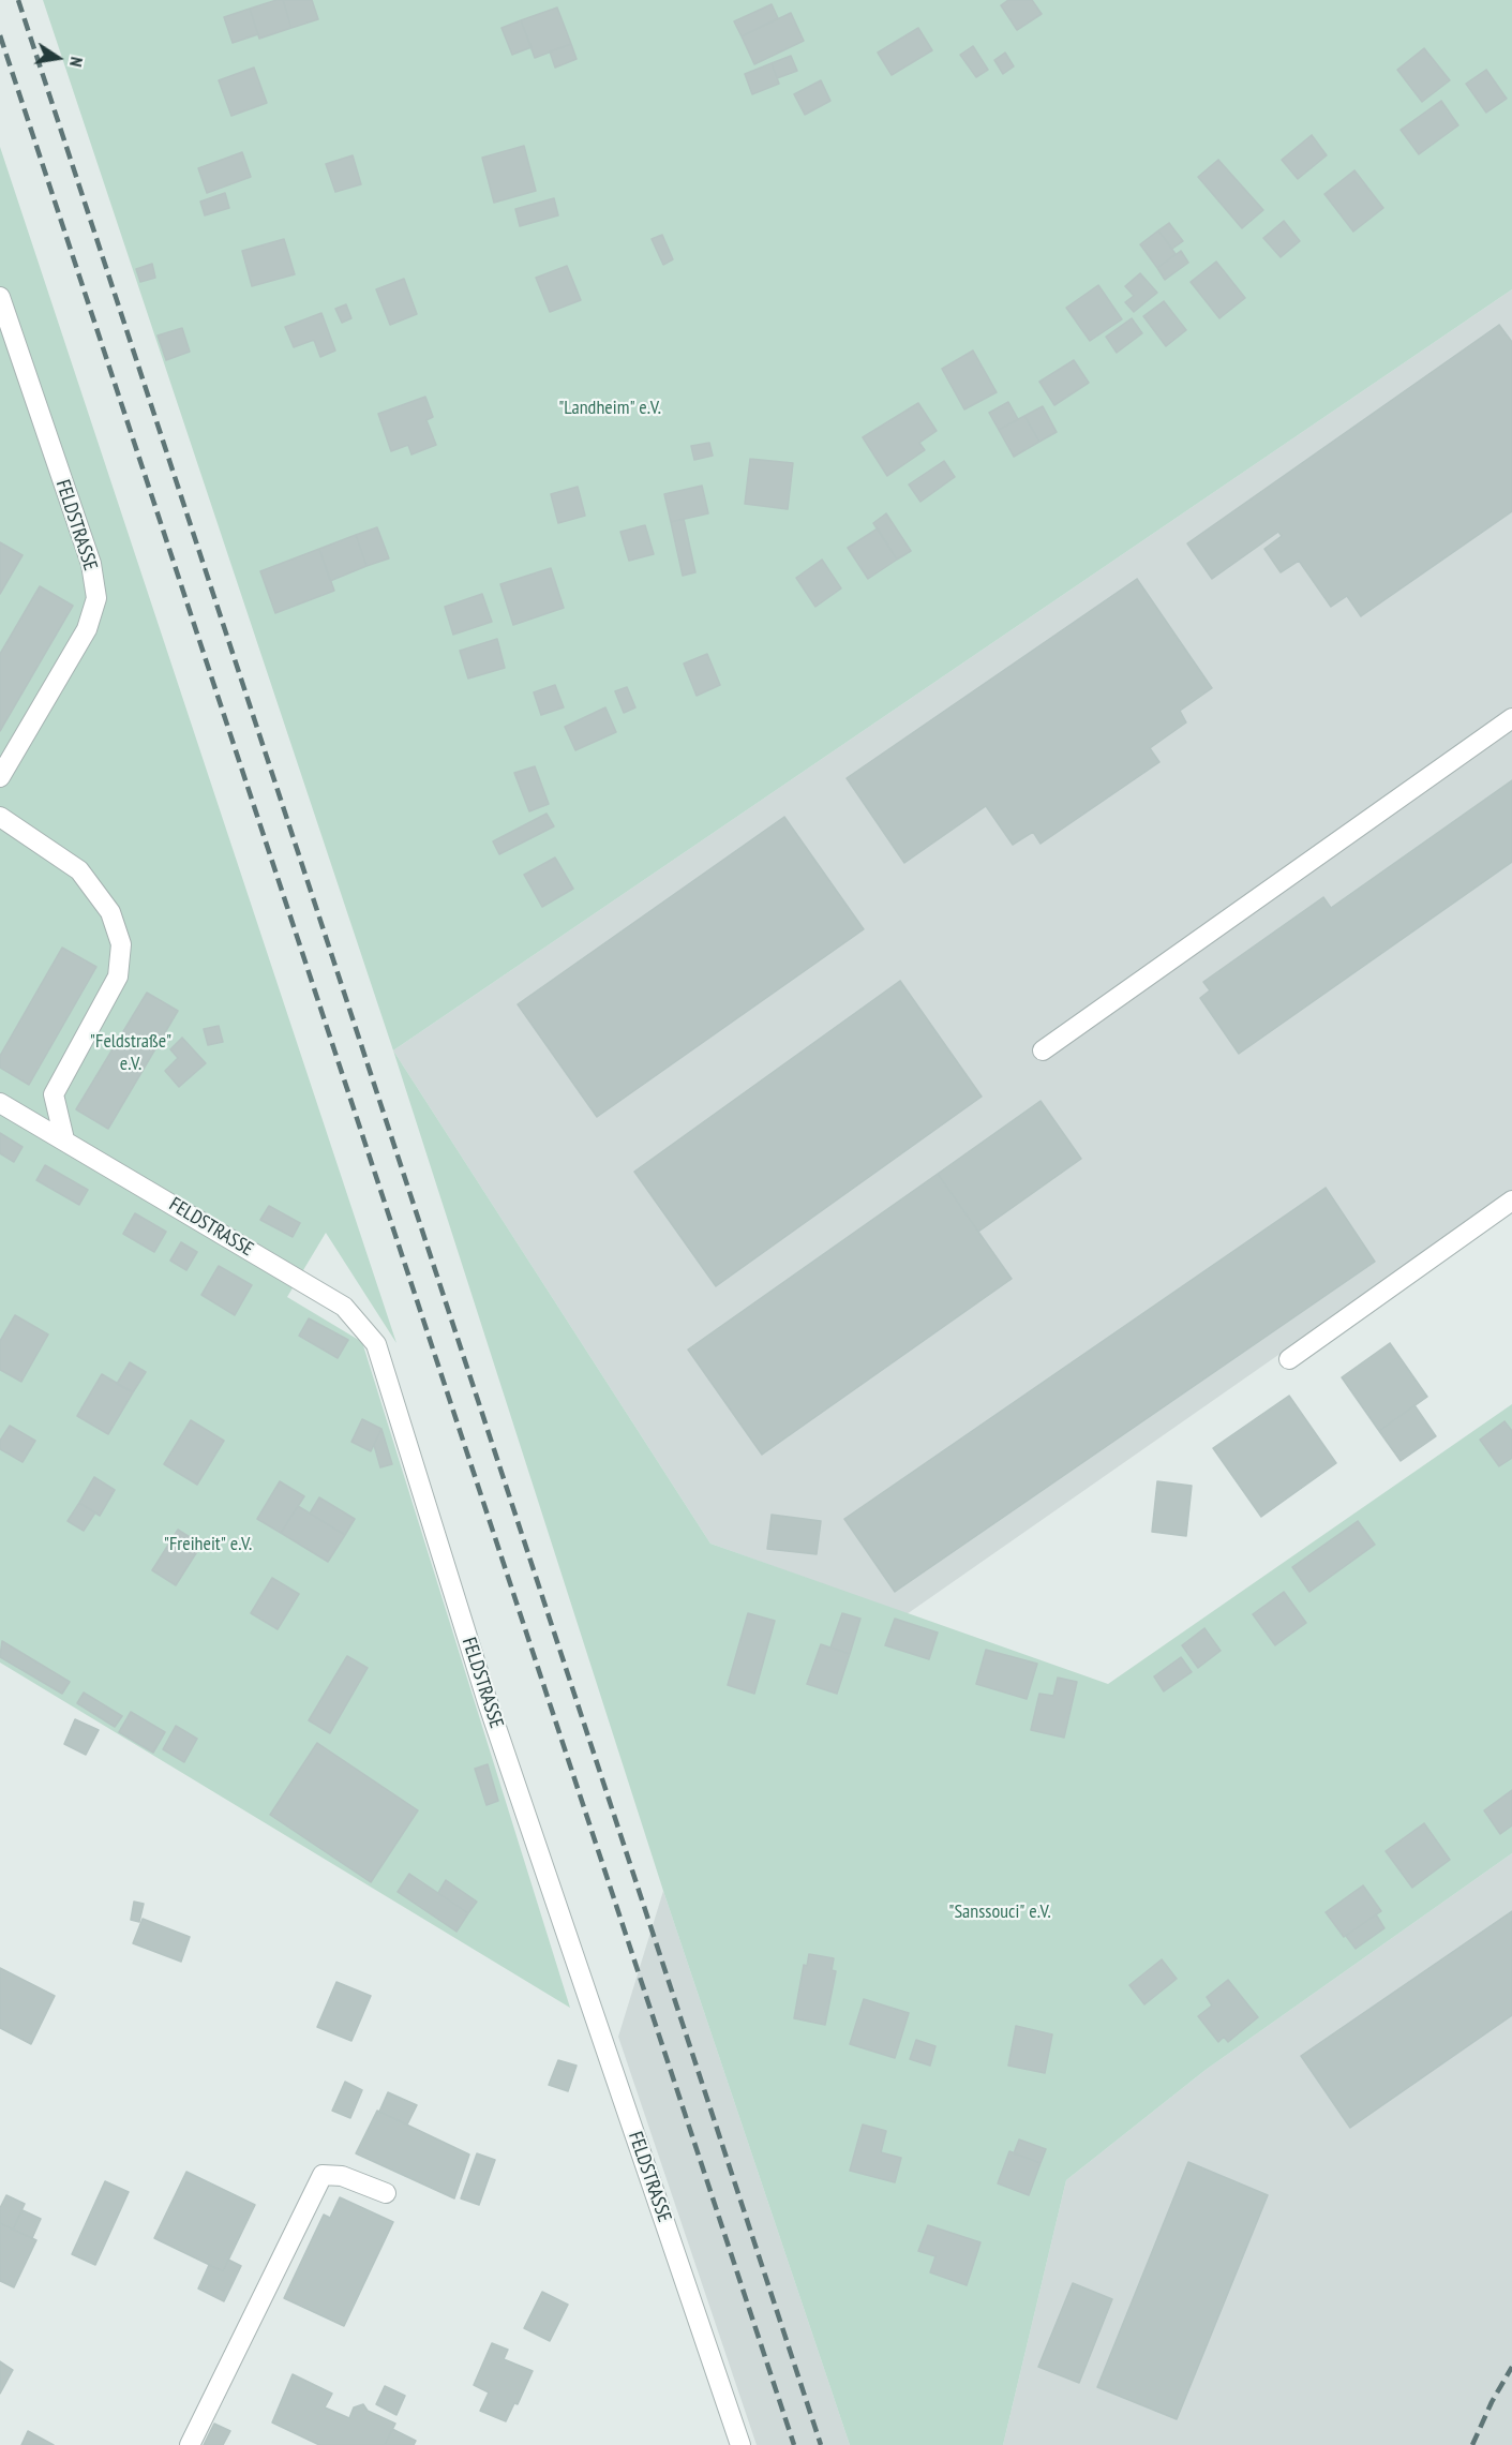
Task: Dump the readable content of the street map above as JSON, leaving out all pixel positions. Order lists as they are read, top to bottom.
{
  "streets": {
    "lane": ["FELDSTRASSE"]
  },
  "parks": [
    "\"Landheim\" e.V.",
    "\"Feldstraße\" e.V.",
    "\"Freiheit\" e.V.",
    "\"Sanssouci\" e.V."
  ],
  "north": "right"
}
